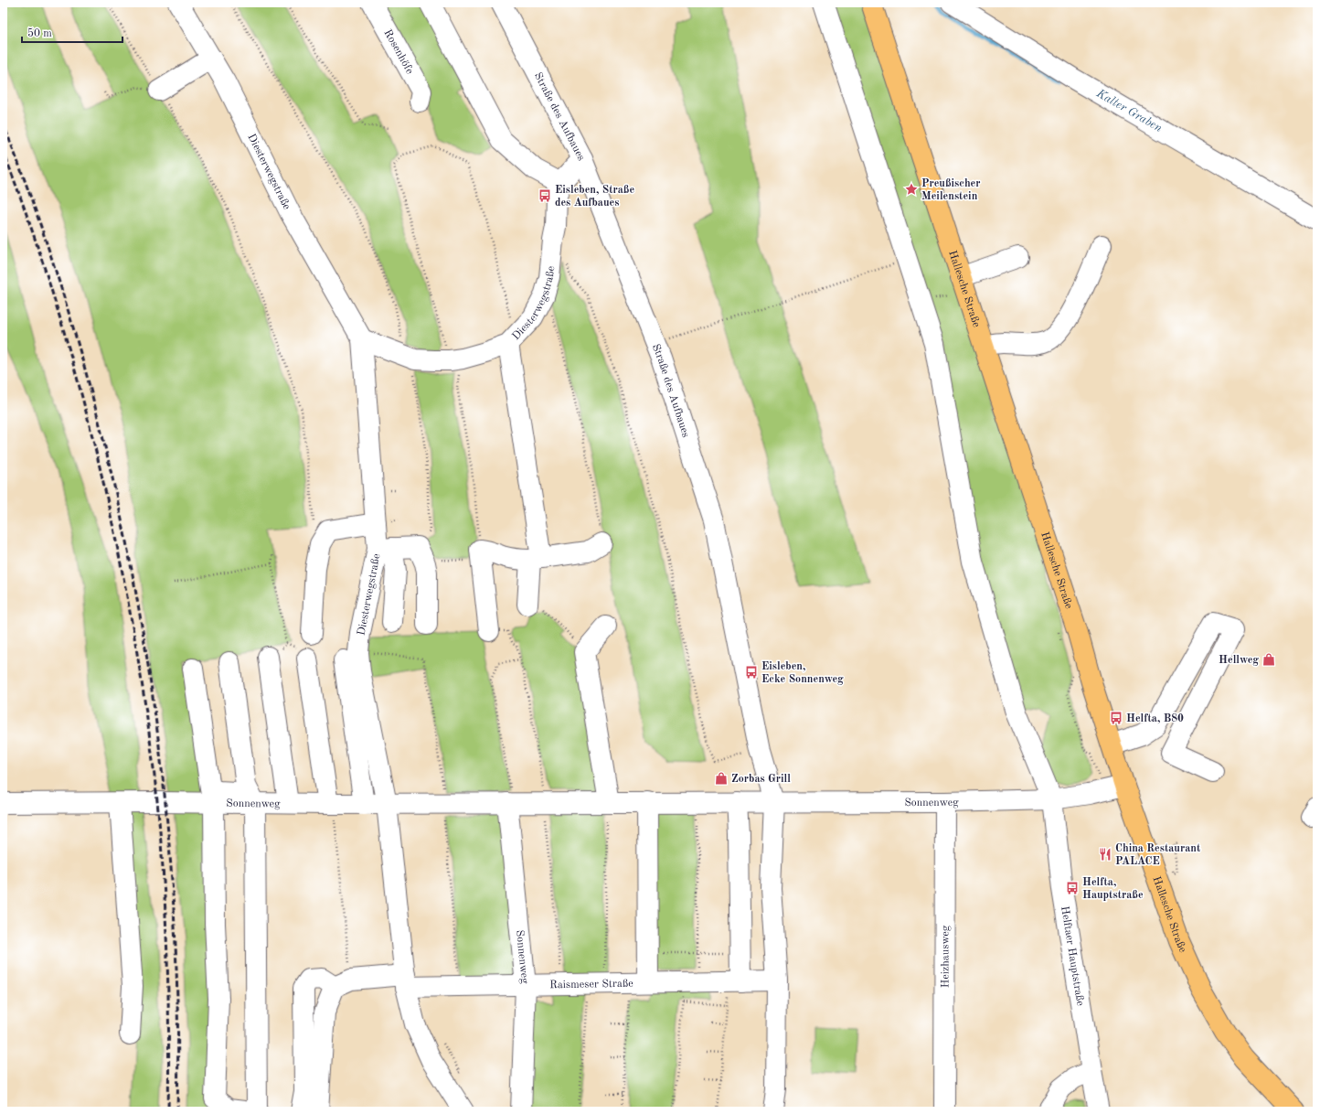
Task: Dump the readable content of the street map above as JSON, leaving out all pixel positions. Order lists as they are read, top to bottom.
{
  "streets": {
    "main road": ["Hallesche Straße"],
    "street": [
      "Rosenhöfe",
      "Straße des Aufbaues",
      "Diesterwegstraße",
      "Sonnenweg",
      "Helftaer Hauptstraße",
      "Heizhausweg",
      "Raismeser Straße"
    ]
  },
  "crossings": [
    ["Straße des Aufbaues", "Sonnenweg"],
    ["Diesterwegstraße", "Sonnenweg"],
    ["Hallesche Straße", "Sonnenweg"],
    ["Sonnenweg", "Helftaer Hauptstraße"],
    ["Sonnenweg", "Heizhausweg"],
    ["Sonnenweg", "Raismeser Straße"]
  ],
  "water": ["Kalter Graben"],
  "places": {
    "place": ["Preußischer Meilenstein"],
    "bus stop": [
      "Eisleben, Straße des Aufbaues",
      "Eisleben, Ecke Sonnenweg",
      "Helfta, B80",
      "Helfta, Hauptstraße"
    ],
    "shop": ["Hellweg", "Zorbas Grill"],
    "restaurant": ["China Restaurant PALACE"]
  },
  "scale_bar": "50 m"
}
